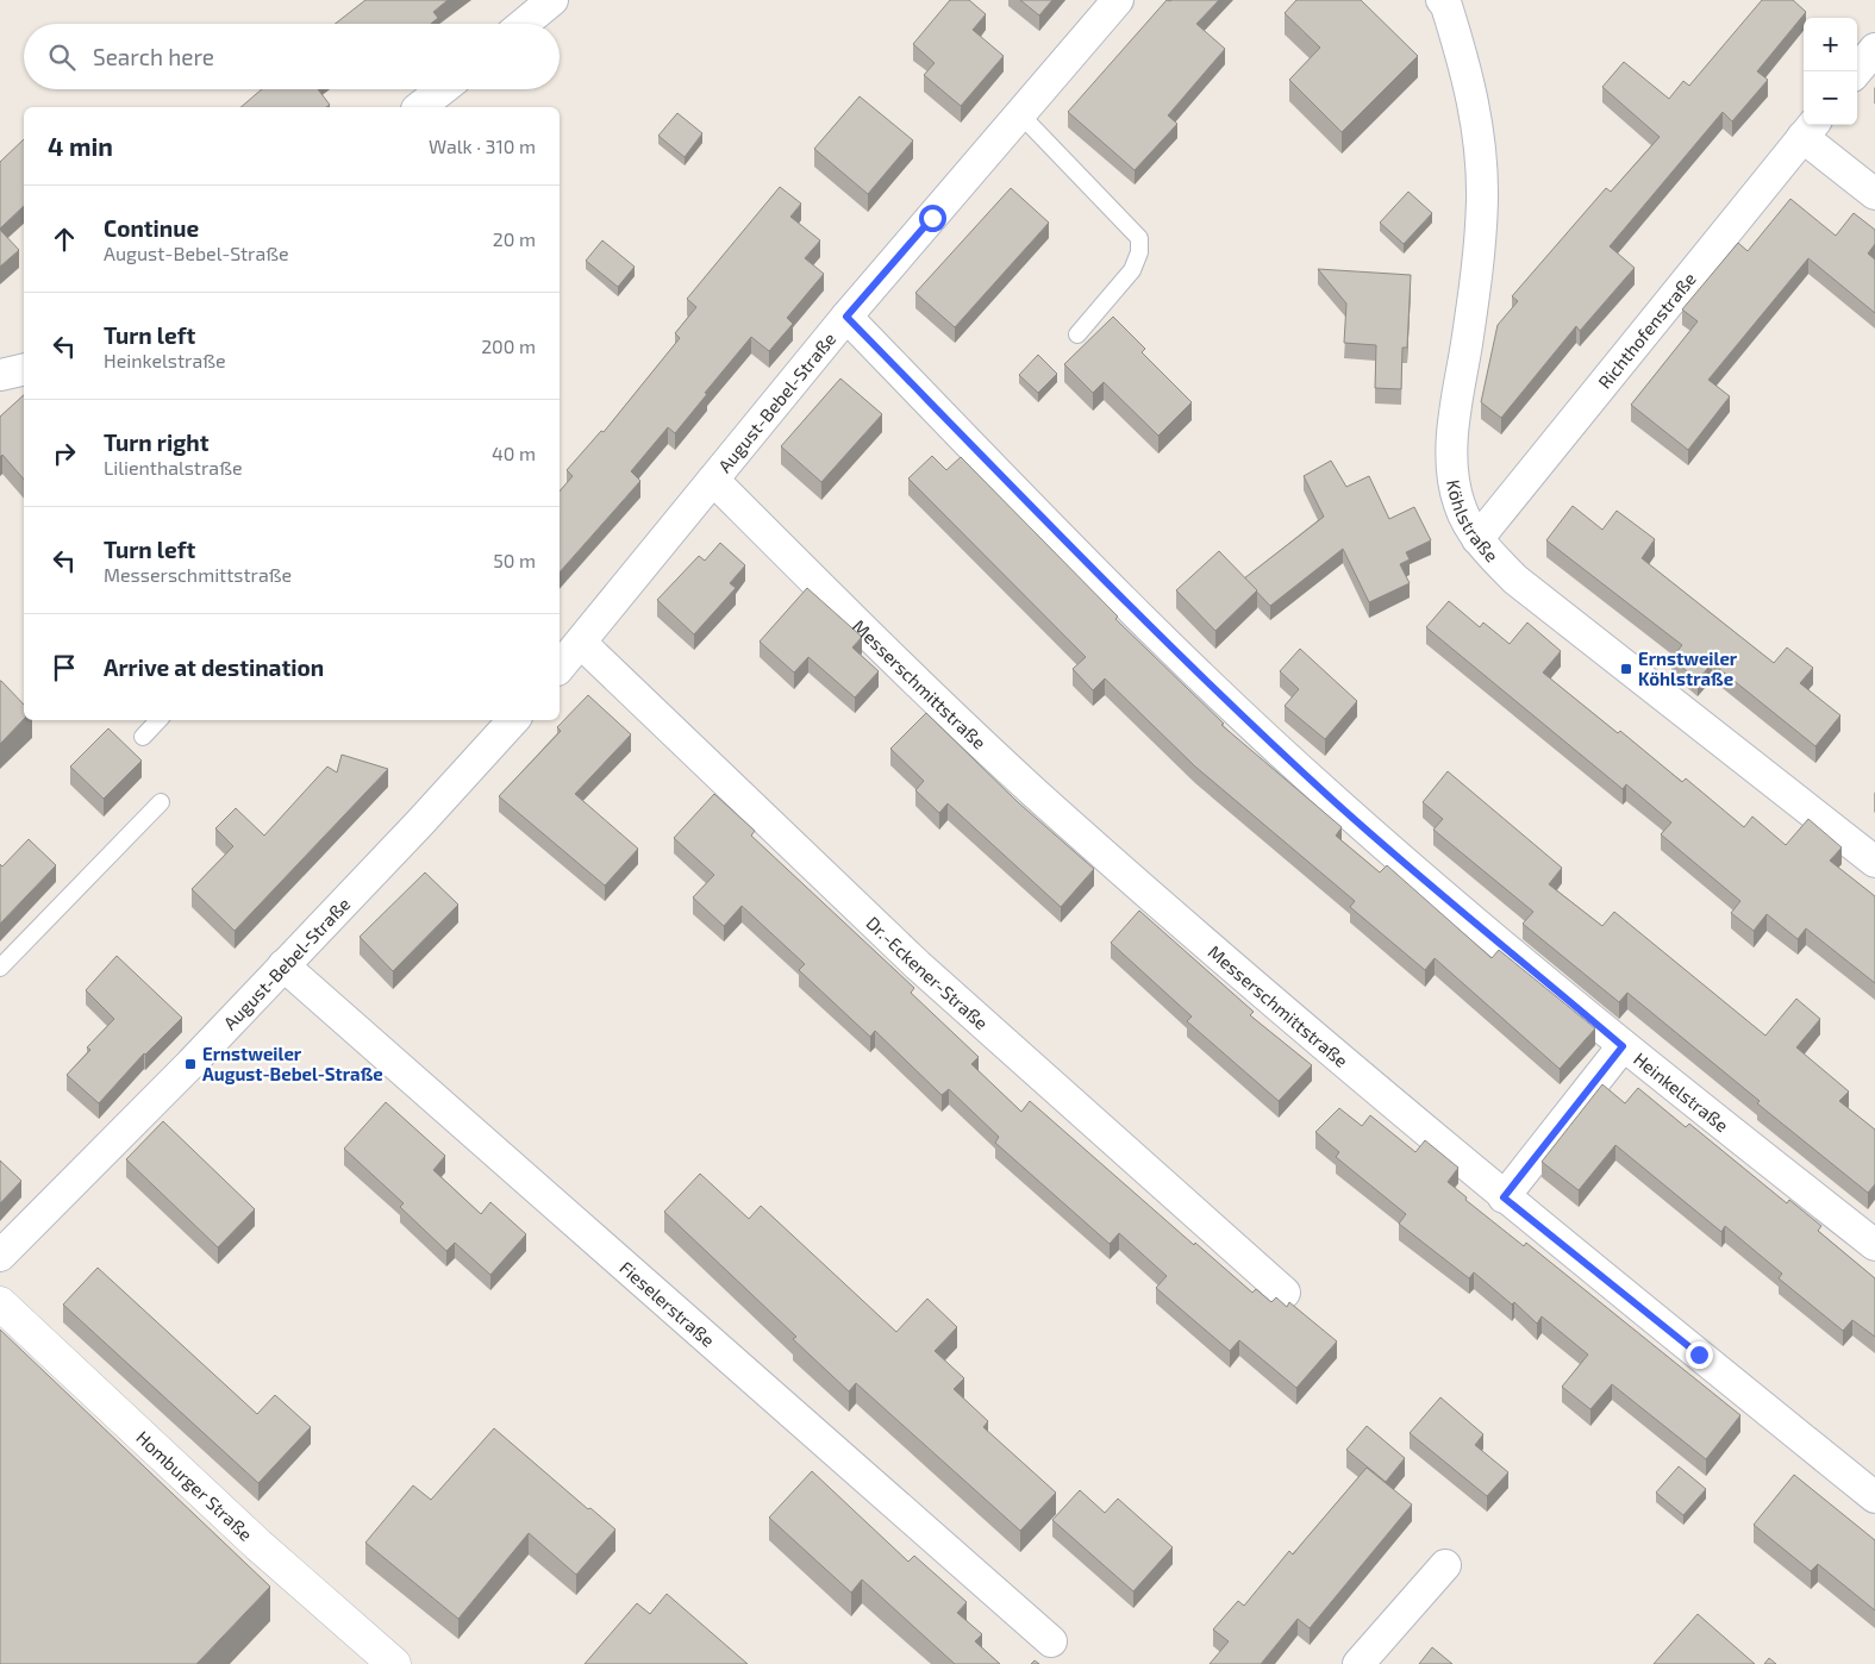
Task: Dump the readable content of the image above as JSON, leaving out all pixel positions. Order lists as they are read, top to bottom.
{
  "streets": {
    "main road": ["Homburger Straße"],
    "street": [
      "Richthofenstraße",
      "August-Bebel-Straße",
      "Köhlstraße",
      "Messerschmittstraße",
      "Dr.-Eckener-Straße",
      "Heinkelstraße",
      "Fieselerstraße"
    ]
  },
  "crossings": [
    ["Richthofenstraße", "Köhlstraße"],
    ["August-Bebel-Straße", "Messerschmittstraße"],
    ["August-Bebel-Straße", "Dr.-Eckener-Straße"],
    ["August-Bebel-Straße", "Heinkelstraße"],
    ["August-Bebel-Straße", "Fieselerstraße"]
  ],
  "places": {
    "transit": ["Ernstweiler Köhlstraße", "Ernstweiler August-Bebel-Straße"]
  },
  "page": {
    "map_buttons": ["+", "−"],
    "search": "Search here",
    "heading": ["4 min", "Walk · 310 m"],
    "list": [
      ["Continue", "August-Bebel-Straße", "20 m"],
      ["Turn left", "Heinkelstraße", "200 m"],
      ["Turn right", "Lilienthalstraße", "40 m"],
      ["Turn left", "Messerschmittstraße", "50 m"],
      "Arrive at destination"
    ]
  }
}
